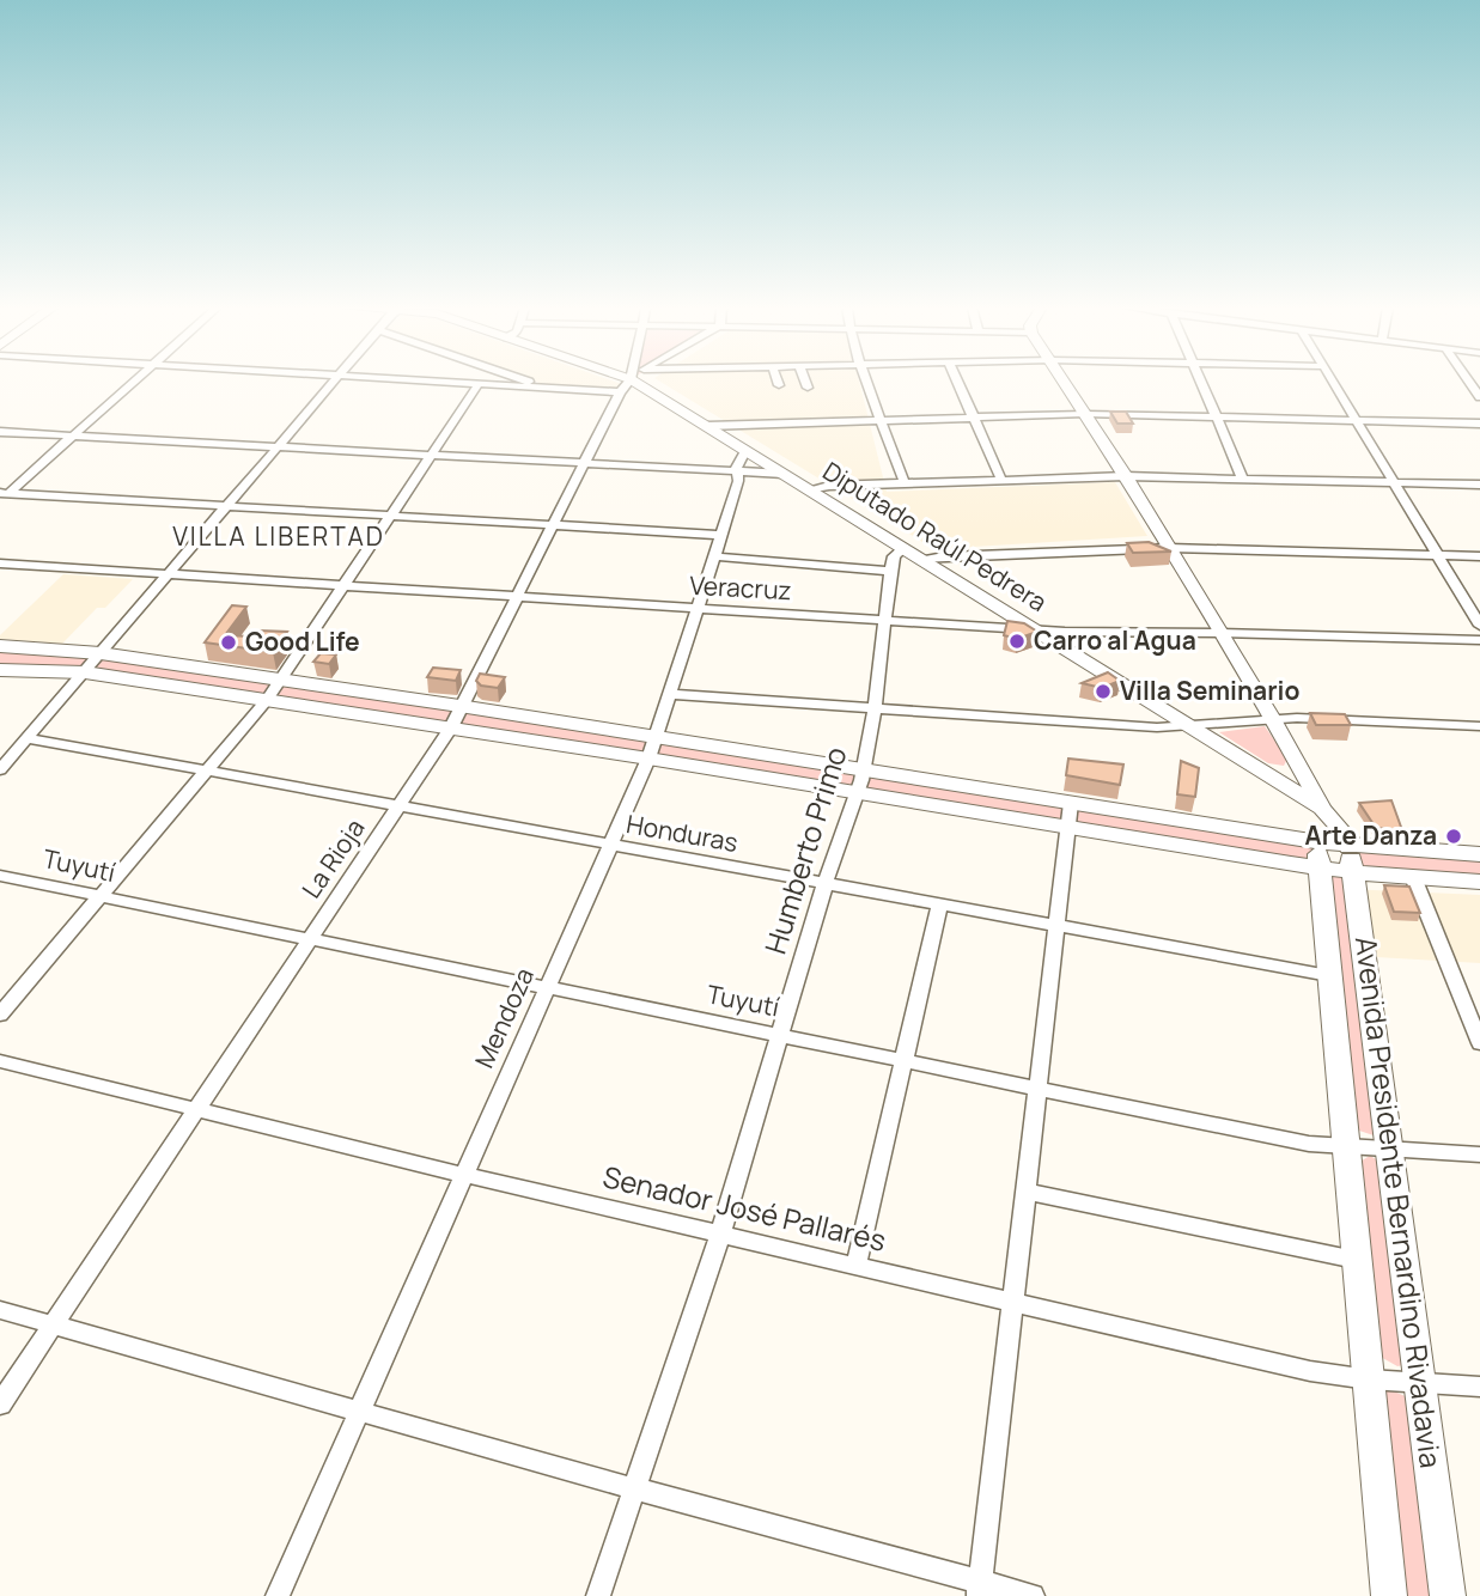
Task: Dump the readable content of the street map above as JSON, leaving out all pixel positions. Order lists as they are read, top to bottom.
{
  "streets": {
    "main road": ["Avenida Presidente Bernardino Rivadavia"],
    "street": [
      "Diputado Raúl Pedrera",
      "Veracruz",
      "Honduras",
      "Humberto Primo",
      "La Rioja",
      "Tuyutí",
      "Mendoza",
      "Senador José Pallarés"
    ]
  },
  "crossings": [
    ["Diputado Raúl Pedrera", "Veracruz"],
    ["Diputado Raúl Pedrera", "Humberto Primo"],
    ["Diputado Raúl Pedrera", "Mendoza"],
    ["Diputado Raúl Pedrera", "Avenida Presidente Bernardino Rivadavia"],
    ["Veracruz", "Humberto Primo"],
    ["Veracruz", "La Rioja"],
    ["Veracruz", "Mendoza"],
    ["Veracruz", "Avenida Presidente Bernardino Rivadavia"],
    ["Honduras", "Humberto Primo"],
    ["Honduras", "La Rioja"],
    ["Honduras", "Mendoza"],
    ["Honduras", "Avenida Presidente Bernardino Rivadavia"],
    ["Humberto Primo", "Tuyutí"],
    ["Humberto Primo", "Senador José Pallarés"],
    ["La Rioja", "Tuyutí"],
    ["La Rioja", "Senador José Pallarés"],
    ["Tuyutí", "Mendoza"],
    ["Tuyutí", "Avenida Presidente Bernardino Rivadavia"],
    ["Mendoza", "Senador José Pallarés"],
    ["Avenida Presidente Bernardino Rivadavia", "Senador José Pallarés"]
  ],
  "districts": ["VILLA LIBERTAD"],
  "places": [
    "Carro al Agua",
    "Good Life",
    "Villa Seminario",
    "Arte Danza"
  ]
}
